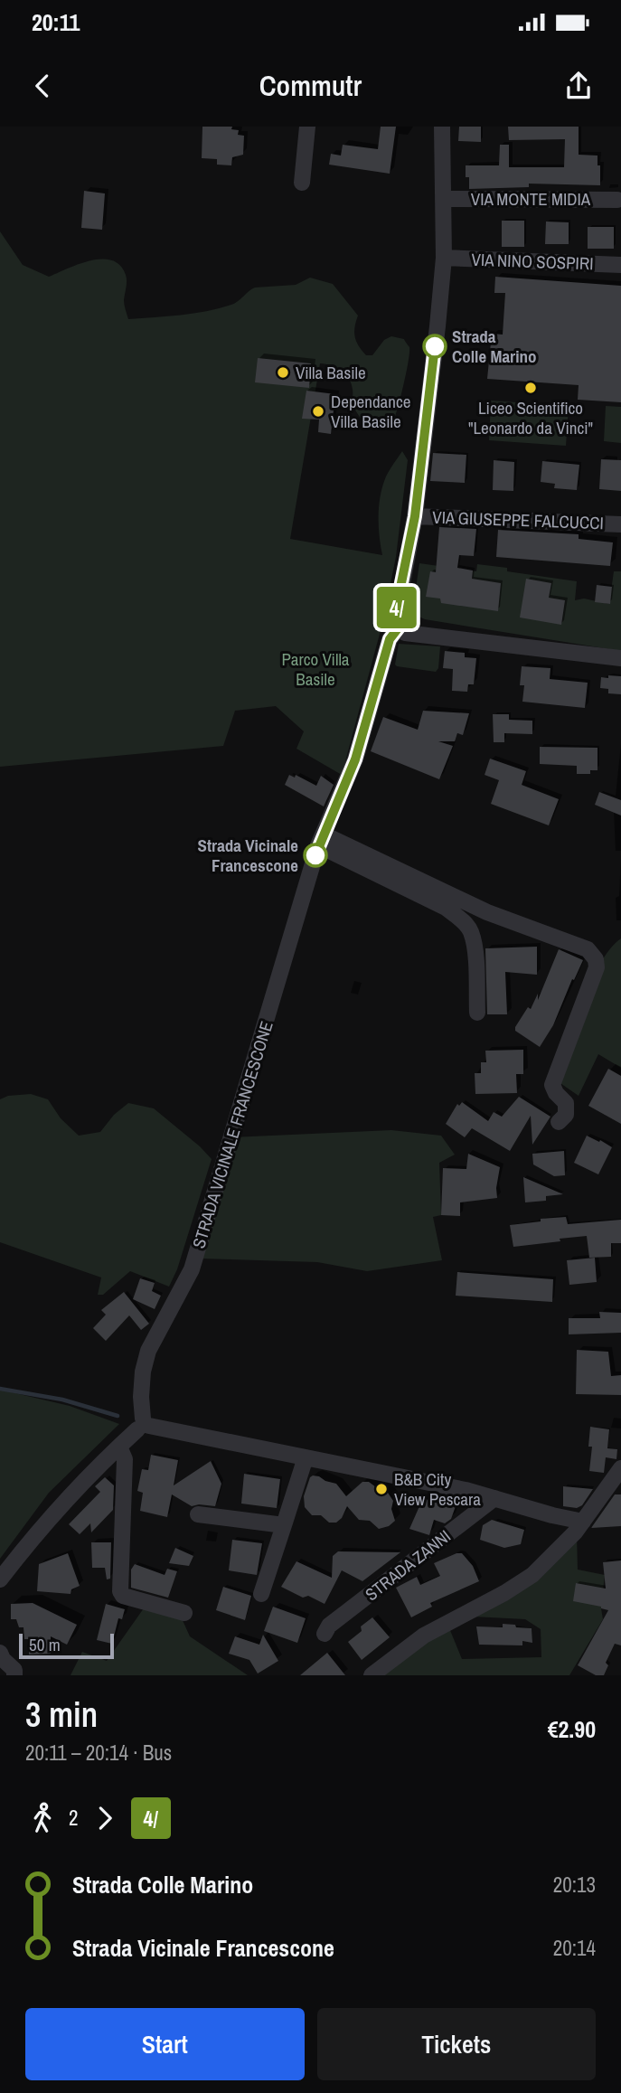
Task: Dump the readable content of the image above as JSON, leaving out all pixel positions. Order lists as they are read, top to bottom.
{
  "streets": {
    "street": [
      "VIA MONTE MIDIA",
      "VIA NINO SOSPIRI",
      "VIA GIUSEPPE FALCUCCI",
      "STRADA VICINALE FRANCESCONE",
      "STRADA ZANNI"
    ]
  },
  "parks": ["Parco Villa Basile"],
  "places": [
    "Strada Colle Marino",
    "Villa Basile",
    "Liceo Scientifico \"Leonardo da Vinci\"",
    "Dependance Villa Basile",
    "Strada Vicinale Francescone",
    "B&B City View Pescara"
  ],
  "lines": ["bus line 4/"],
  "scale_bar": "50 m",
  "page": {
    "status": "20:11",
    "header": "Commutr",
    "on_map": "4/",
    "scale": "50 m",
    "heading": ["3 min", "20:11 – 20:14 · Bus", "€2.90"],
    "legs": ["2", "4/"],
    "list": [
      {
        "name": "Strada Colle Marino",
        "value": "20:13"
      },
      {
        "name": "Strada Vicinale Francescone",
        "value": "20:14"
      }
    ],
    "buttons": ["Start", "Tickets"]
  }
}
